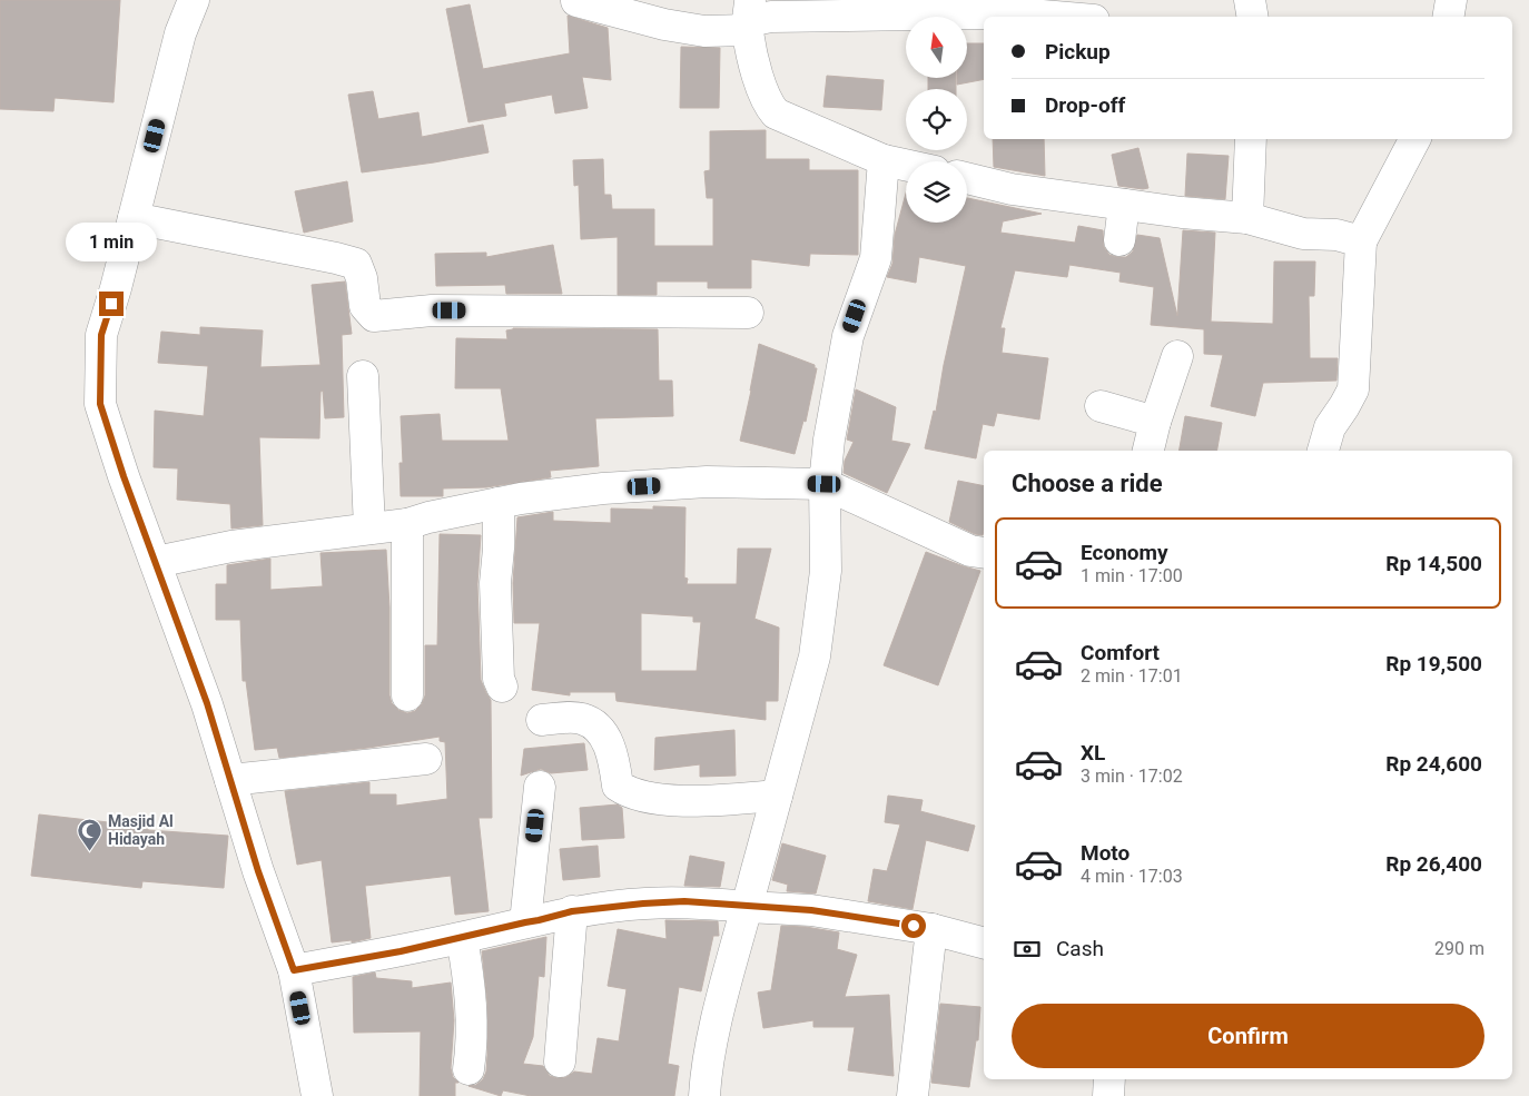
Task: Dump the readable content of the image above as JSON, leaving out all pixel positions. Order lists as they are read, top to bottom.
{
  "places": {
    "mosque": ["Masjid Al Hidayah"]
  },
  "north": "top",
  "page": {
    "banner": ["Pickup", "Drop-off"],
    "bubble": "1 min",
    "heading": "Choose a ride",
    "list": [
      {
        "name": "Economy",
        "note": "1 min · 17:00",
        "value": "Rp 14,500"
      },
      {
        "name": "Comfort",
        "note": "2 min · 17:01",
        "value": "Rp 19,500"
      },
      {
        "name": "XL",
        "note": "3 min · 17:02",
        "value": "Rp 24,600"
      },
      {
        "name": "Moto",
        "note": "4 min · 17:03",
        "value": "Rp 26,400"
      }
    ],
    "pay": ["Cash", "290 m"],
    "buttons": "Confirm"
  }
}
